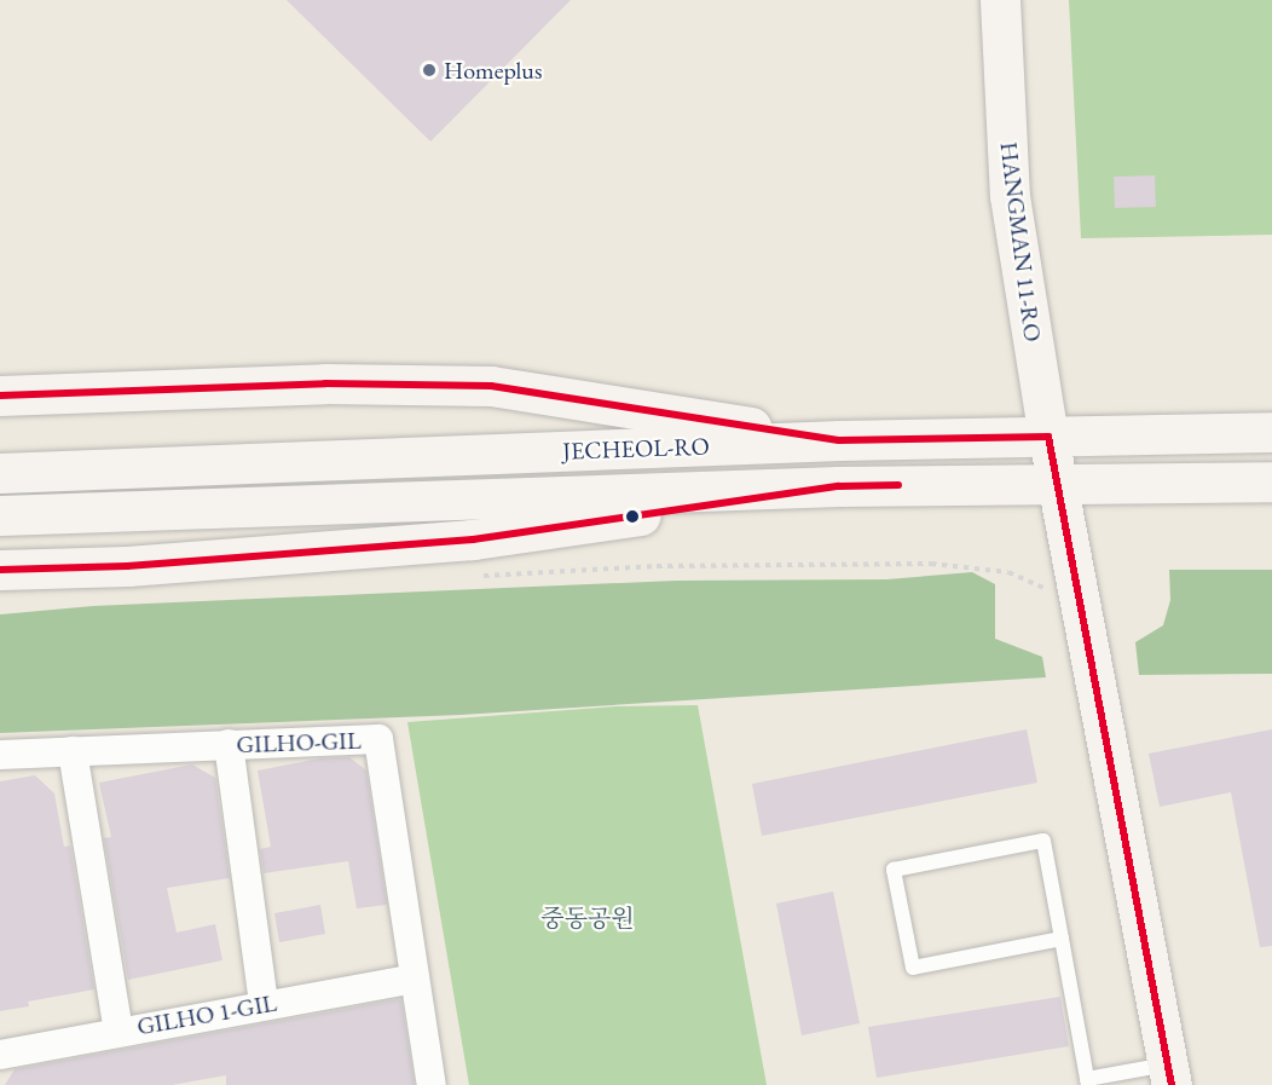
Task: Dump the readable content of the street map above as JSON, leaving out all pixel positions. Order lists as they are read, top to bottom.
{
  "streets": {
    "main road": ["HANGMAN 11-RO", "JECHEOL-RO"],
    "street": ["GILHO-GIL", "GILHO 1-GIL"]
  },
  "crossings": [
    ["HANGMAN 11-RO", "JECHEOL-RO"],
    ["GILHO-GIL", "GILHO 1-GIL"]
  ],
  "parks": ["중동공원"],
  "places": ["Homeplus"]
}
